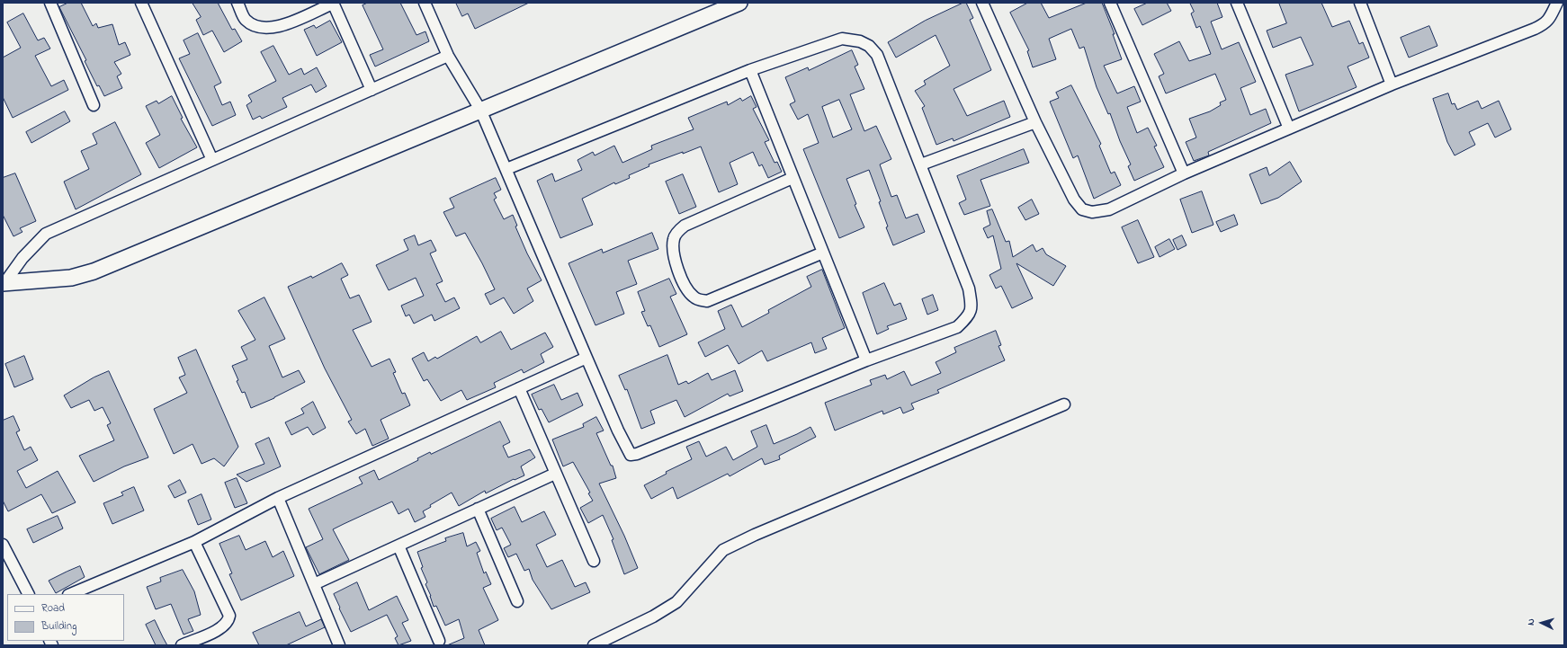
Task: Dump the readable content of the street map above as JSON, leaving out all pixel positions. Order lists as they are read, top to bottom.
{
  "legend": ["Road", "Building"],
  "north": "left"
}
